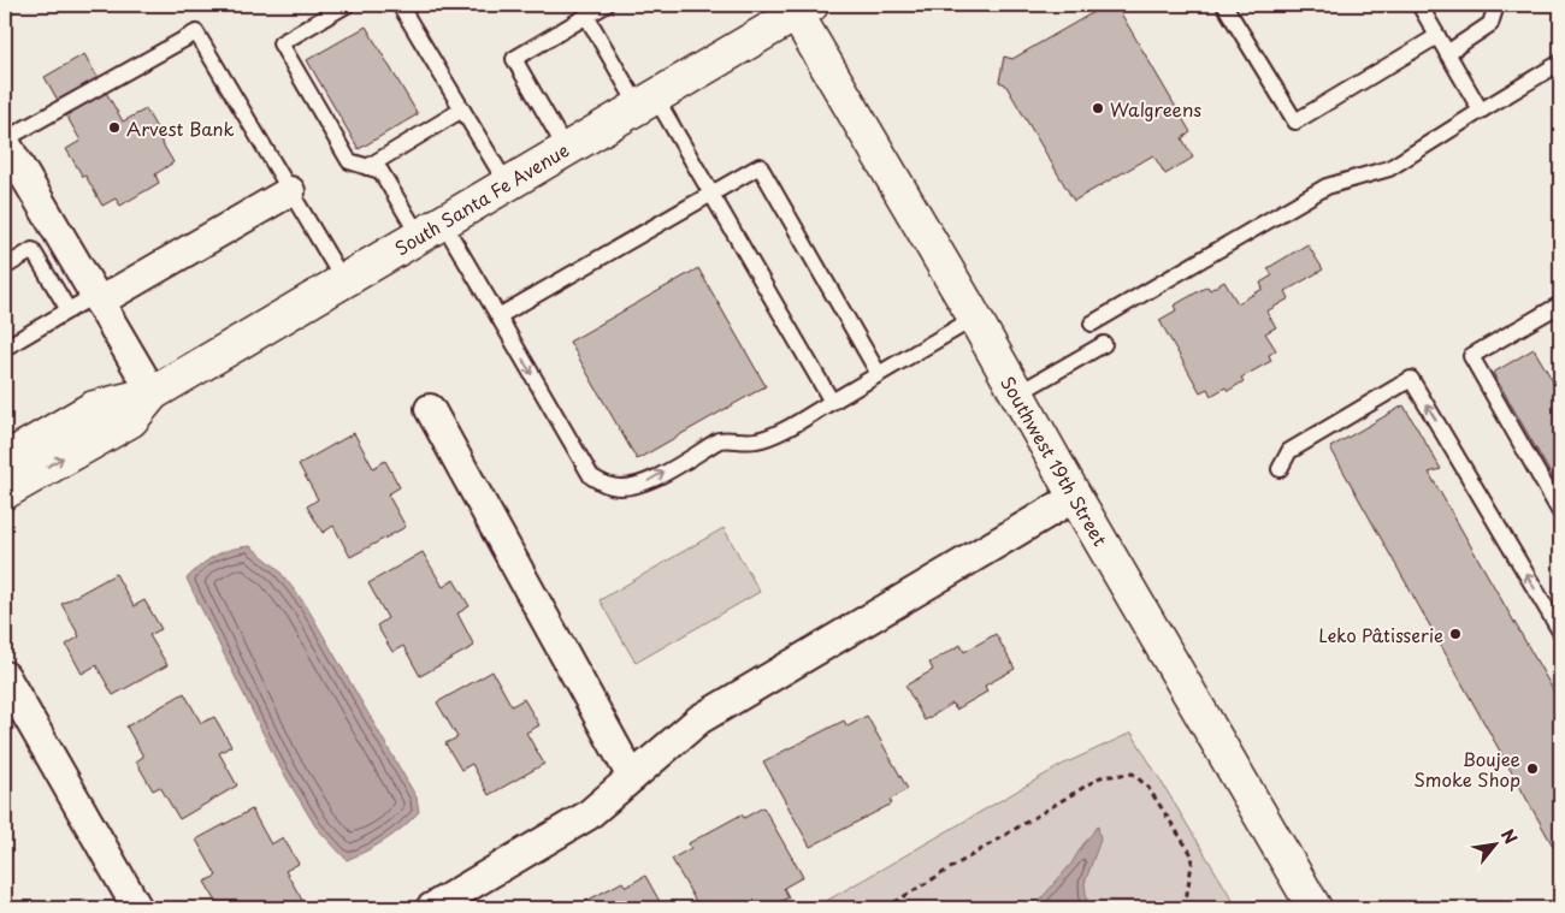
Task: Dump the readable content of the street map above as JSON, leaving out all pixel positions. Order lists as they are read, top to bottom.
{
  "streets": {
    "main road": ["South Santa Fe Avenue", "Southwest 19th Street"]
  },
  "crossings": [
    ["South Santa Fe Avenue", "Southwest 19th Street"]
  ],
  "places": [
    "Walgreens",
    "Arvest Bank",
    "Leko Pâtisserie",
    "Boujee Smoke Shop"
  ],
  "north": "top right"
}
